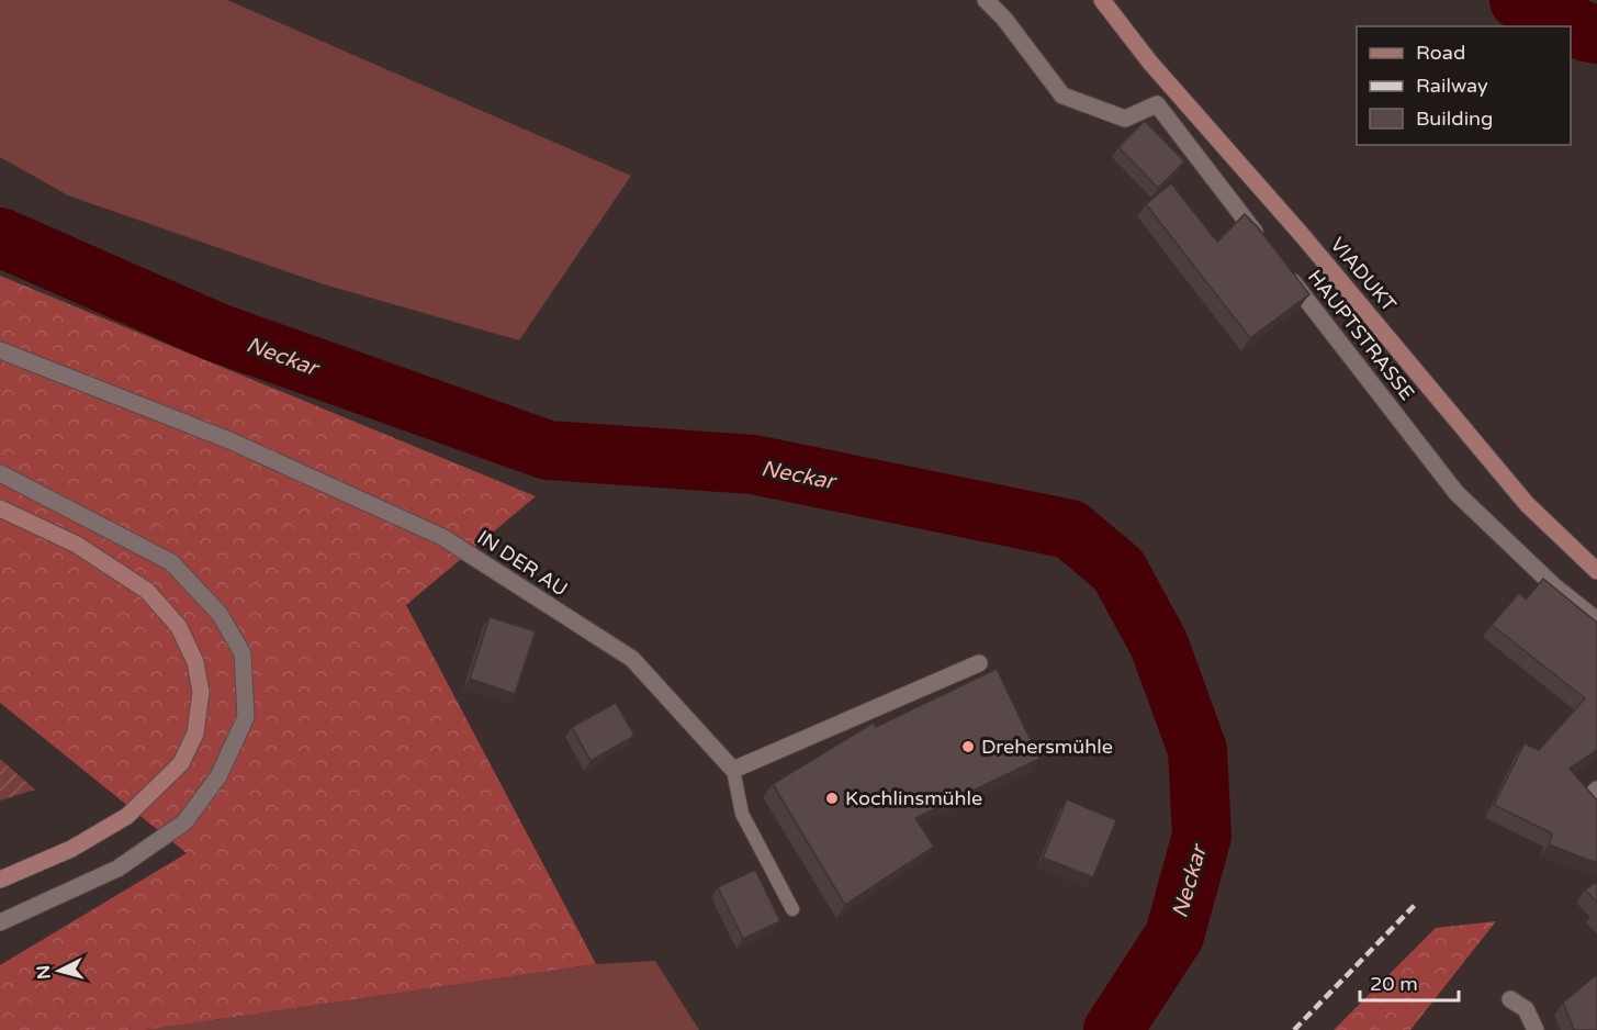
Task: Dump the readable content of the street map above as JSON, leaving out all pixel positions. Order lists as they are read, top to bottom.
{
  "streets": {
    "main road": ["VIADUKT"],
    "street": ["HAUPTSTRASSE", "IN DER AU"]
  },
  "water": ["Neckar"],
  "places": ["Drehersmühle", "Kochlinsmühle"],
  "legend": ["Road", "Railway", "Building"],
  "scale_bar": "20 m",
  "north": "left"
}
